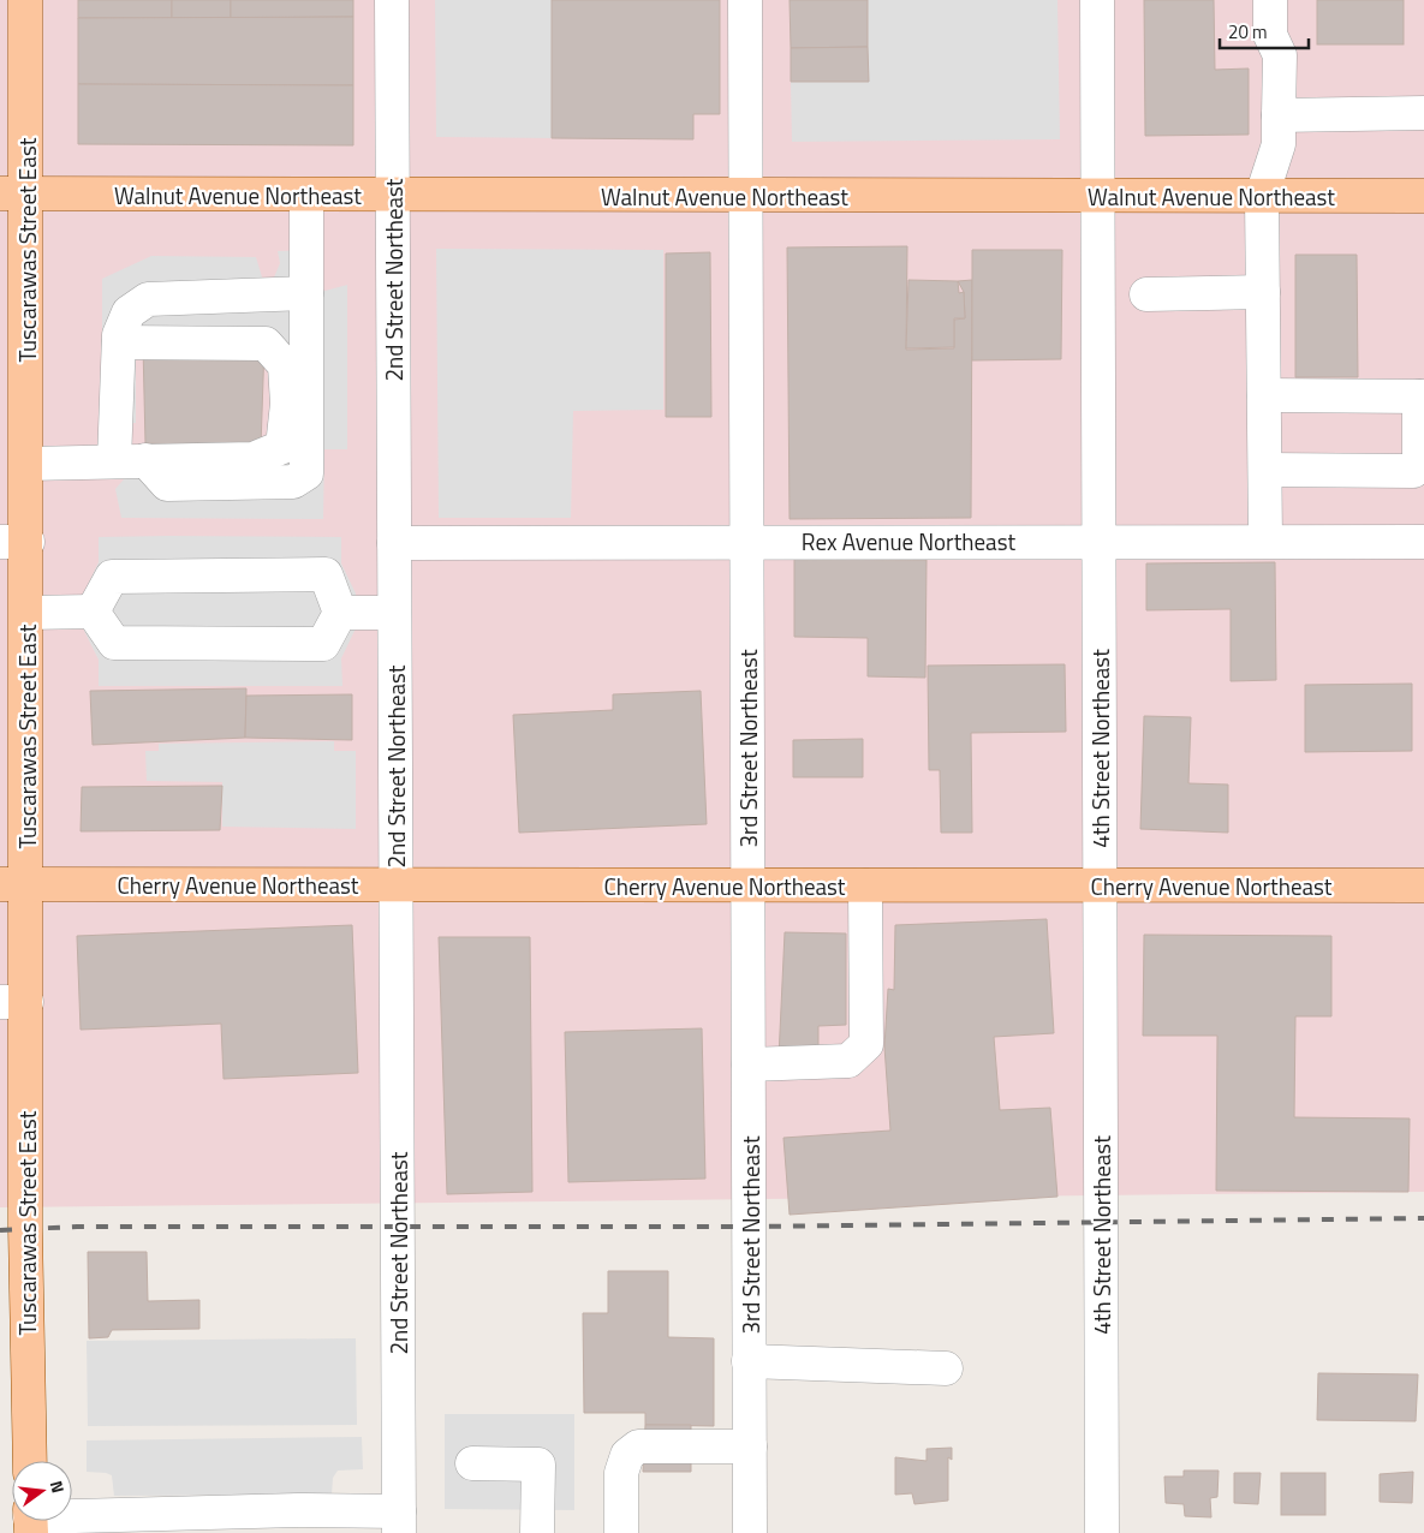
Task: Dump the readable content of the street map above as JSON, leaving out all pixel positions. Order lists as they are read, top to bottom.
{
  "streets": {
    "main road": ["Walnut Avenue Northeast", "Tuscarawas Street East", "Cherry Avenue Northeast"],
    "street": [
      "2nd Street Northeast",
      "Rex Avenue Northeast",
      "3rd Street Northeast",
      "4th Street Northeast"
    ]
  },
  "crossings": [
    ["Walnut Avenue Northeast", "Tuscarawas Street East"],
    ["Walnut Avenue Northeast", "2nd Street Northeast"],
    ["Walnut Avenue Northeast", "3rd Street Northeast"],
    ["Walnut Avenue Northeast", "4th Street Northeast"],
    ["Tuscarawas Street East", "Cherry Avenue Northeast"],
    ["2nd Street Northeast", "Rex Avenue Northeast"],
    ["2nd Street Northeast", "Cherry Avenue Northeast"],
    ["Rex Avenue Northeast", "3rd Street Northeast"],
    ["Rex Avenue Northeast", "4th Street Northeast"],
    ["3rd Street Northeast", "Cherry Avenue Northeast"],
    ["4th Street Northeast", "Cherry Avenue Northeast"]
  ],
  "scale_bar": "20 m",
  "north": "right"
}
